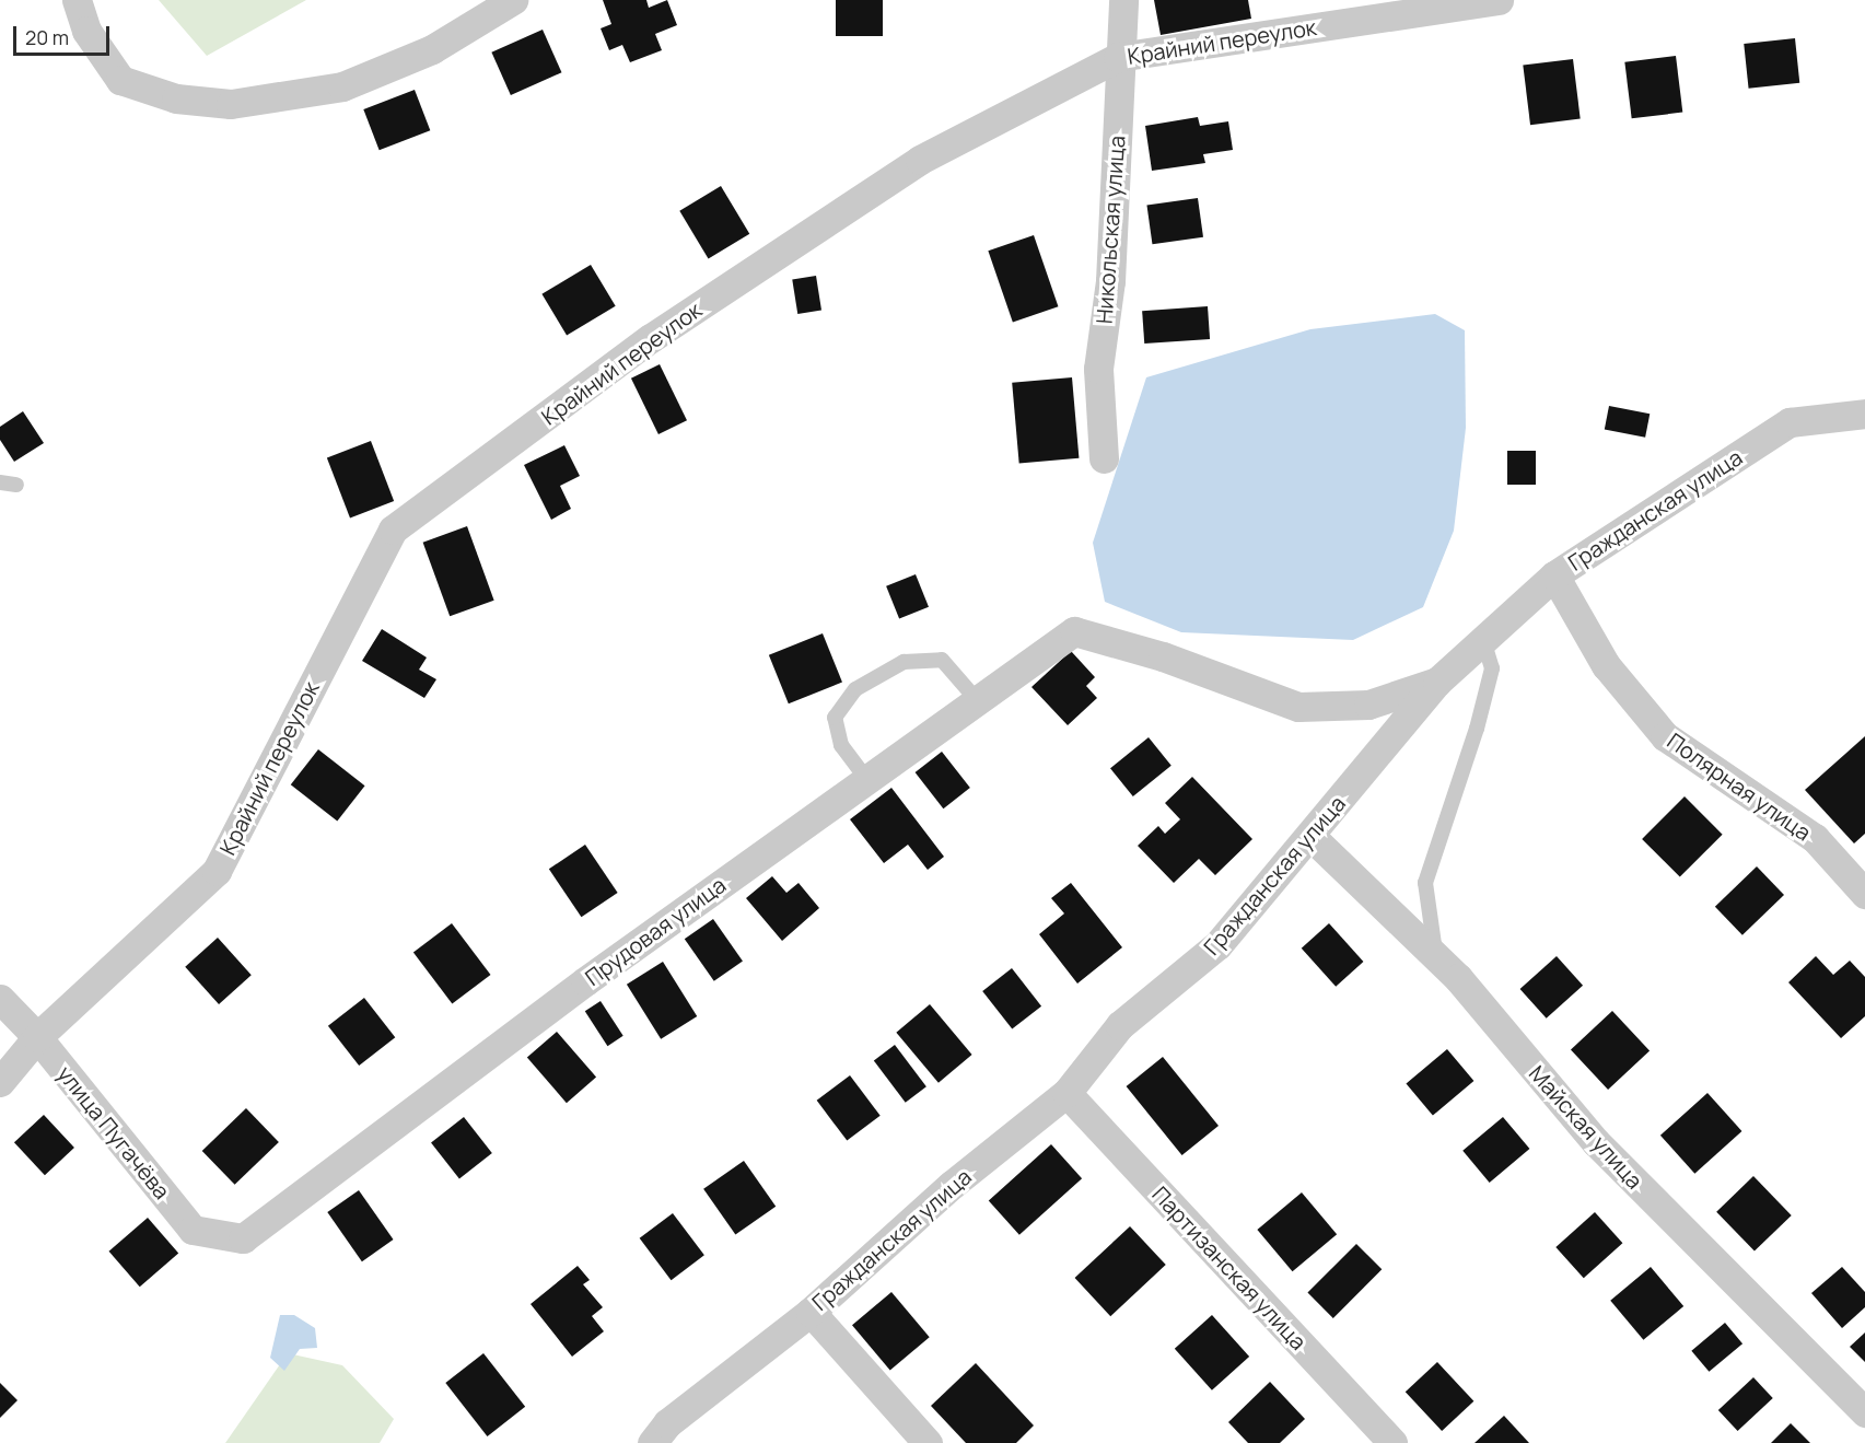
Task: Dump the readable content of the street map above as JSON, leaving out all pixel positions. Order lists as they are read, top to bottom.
{
  "streets": {
    "street": [
      "Крайний переулок",
      "Никольская улица",
      "Гражданская улица",
      "Полярная улица",
      "Прудовая улица",
      "Майская улица",
      "улица Пугачёва",
      "Партизанская улица"
    ]
  },
  "crossings": [
    ["Крайний переулок", "Никольская улица"],
    ["Крайний переулок", "улица Пугачёва"],
    ["Гражданская улица", "Полярная улица"],
    ["Гражданская улица", "Прудовая улица"],
    ["Гражданская улица", "Майская улица"],
    ["Гражданская улица", "Партизанская улица"],
    ["Прудовая улица", "улица Пугачёва"]
  ],
  "scale_bar": "20 m"
}
